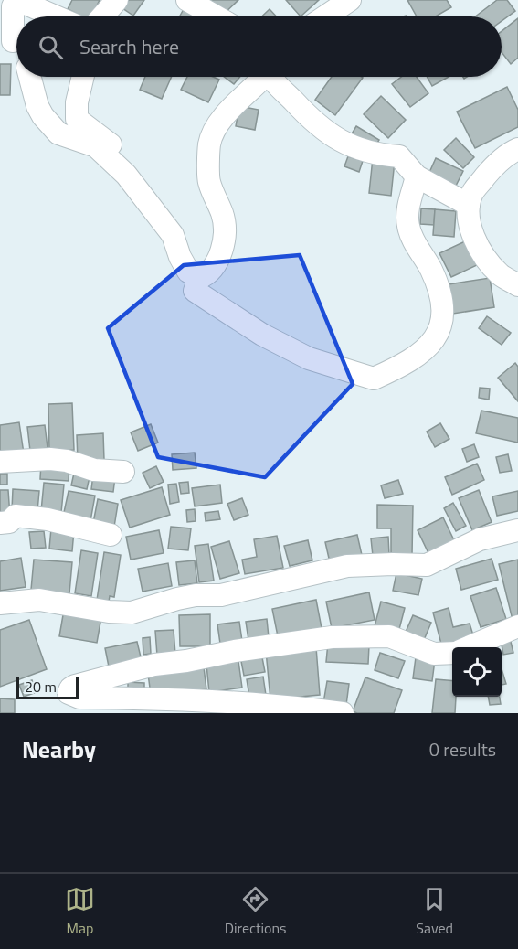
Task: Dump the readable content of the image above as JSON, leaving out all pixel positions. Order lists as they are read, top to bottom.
{
  "scale_bar": "20 m",
  "page": {
    "search": "Search here",
    "scale": "20 m",
    "heading": ["Nearby", "0 results"],
    "nav": ["Map", "Directions", "Saved"]
  }
}
